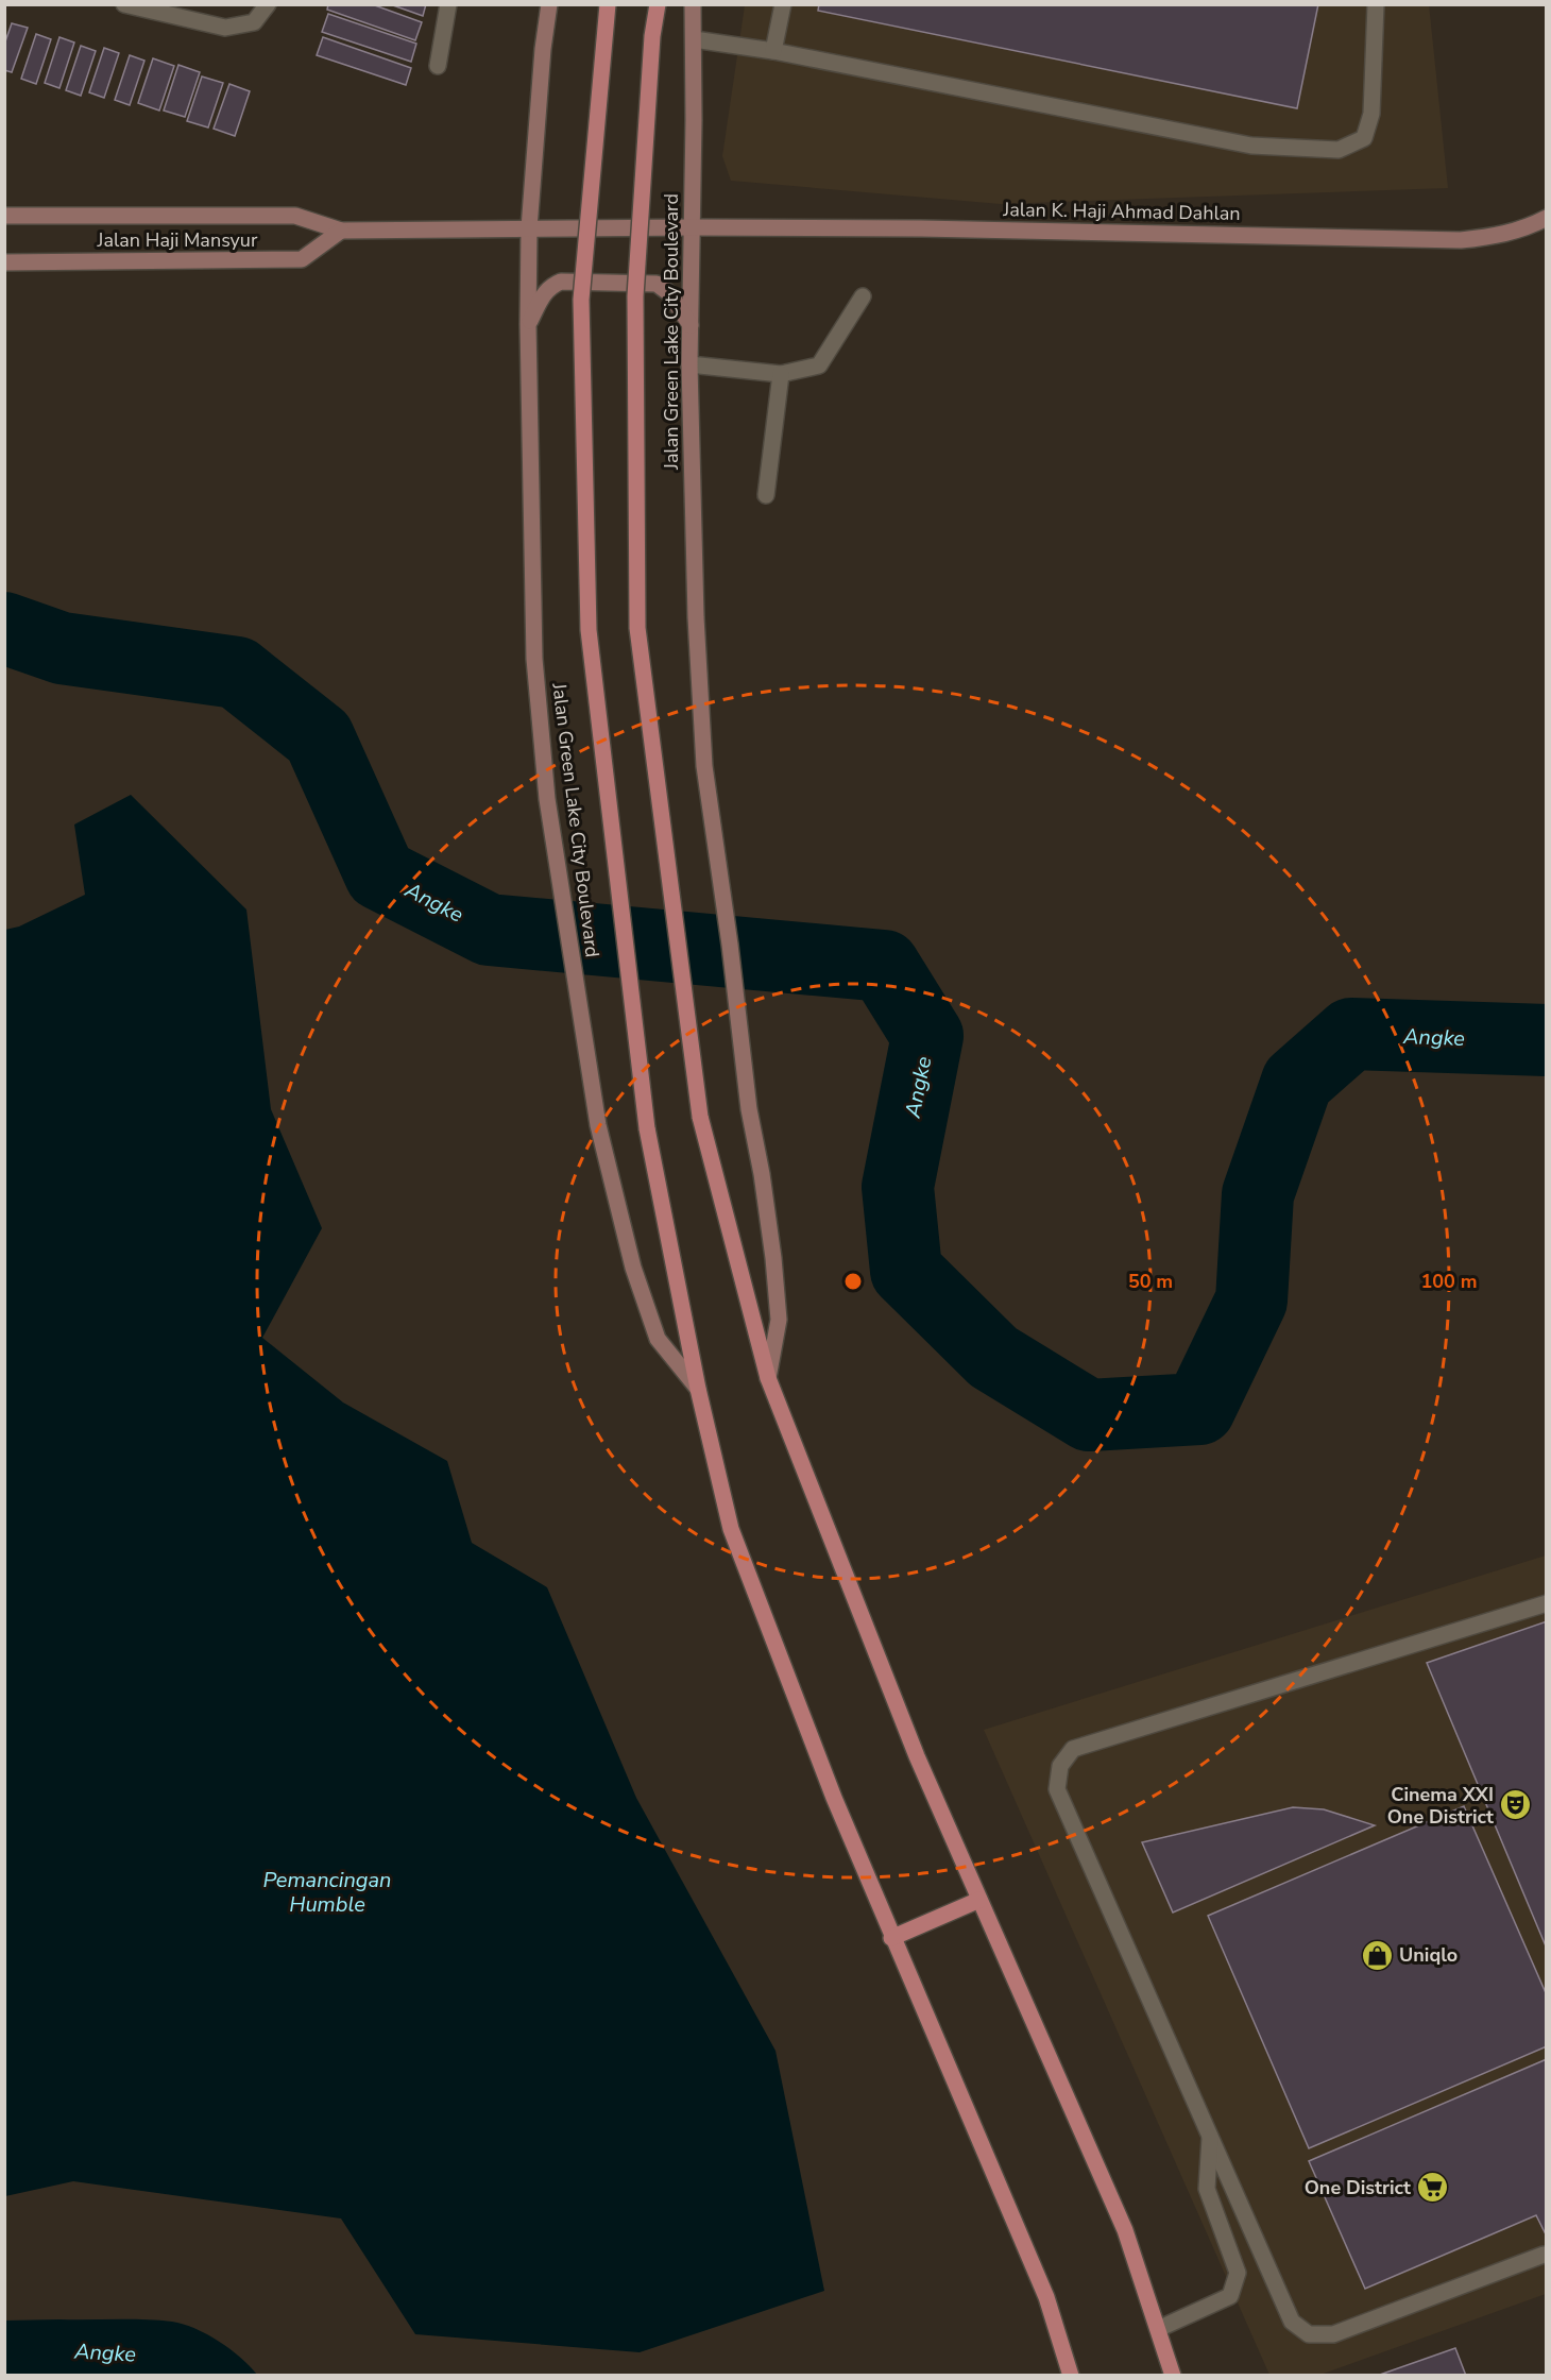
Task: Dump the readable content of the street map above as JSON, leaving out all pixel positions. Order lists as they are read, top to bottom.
{
  "streets": {
    "street": ["Jalan K. Haji Ahmad Dahlan", "Jalan Haji Mansyur", "Jalan Green Lake City Boulevard"]
  },
  "crossings": [
    ["Jalan K. Haji Ahmad Dahlan", "Jalan Haji Mansyur"],
    ["Jalan K. Haji Ahmad Dahlan", "Jalan Green Lake City Boulevard"],
    ["Jalan Haji Mansyur", "Jalan Green Lake City Boulevard"]
  ],
  "water": ["Angke", "Pemancingan Humble"],
  "places": {
    "theatre": ["Cinema XXI One District"],
    "shop": ["Uniqlo"],
    "supermarket": ["One District"]
  },
  "rings": ["50 m", "100 m"]
}
